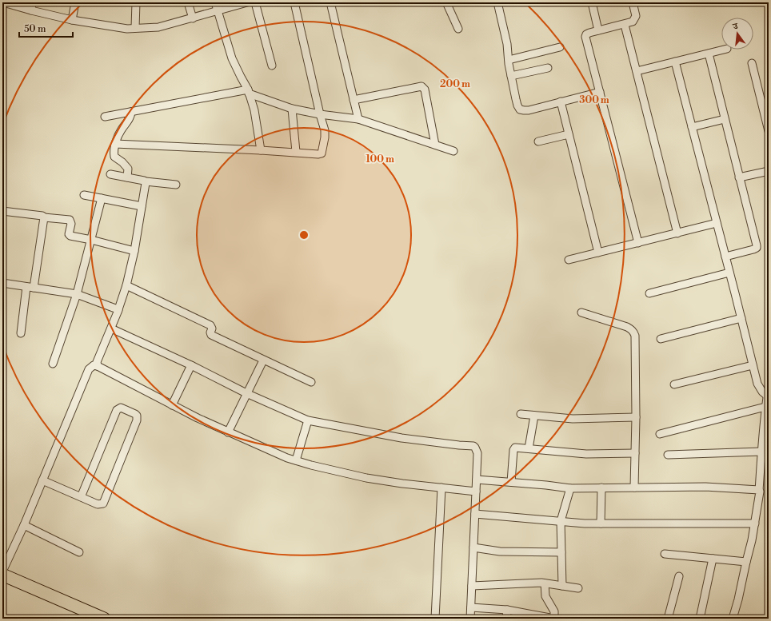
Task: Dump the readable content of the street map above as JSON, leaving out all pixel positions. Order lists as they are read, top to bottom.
{
  "scale_bar": "50 m",
  "north": "top",
  "rings": ["200 m", "300 m", "100 m"]
}
